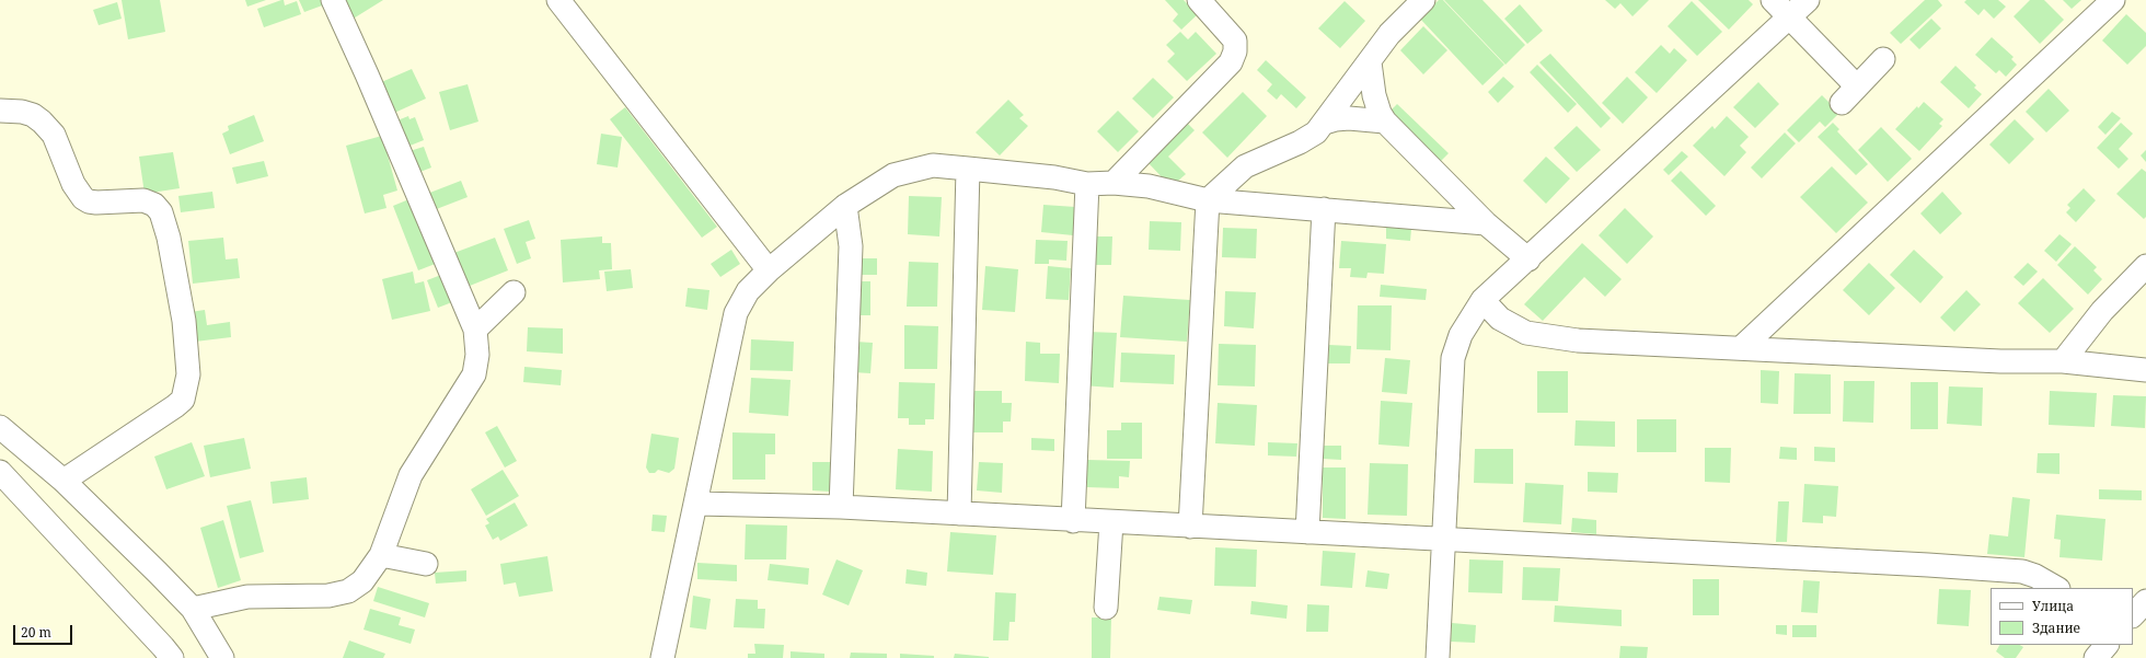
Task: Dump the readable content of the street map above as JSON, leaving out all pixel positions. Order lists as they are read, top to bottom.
{
  "legend": ["Улица", "Здание"],
  "scale_bar": "20 m"
}
